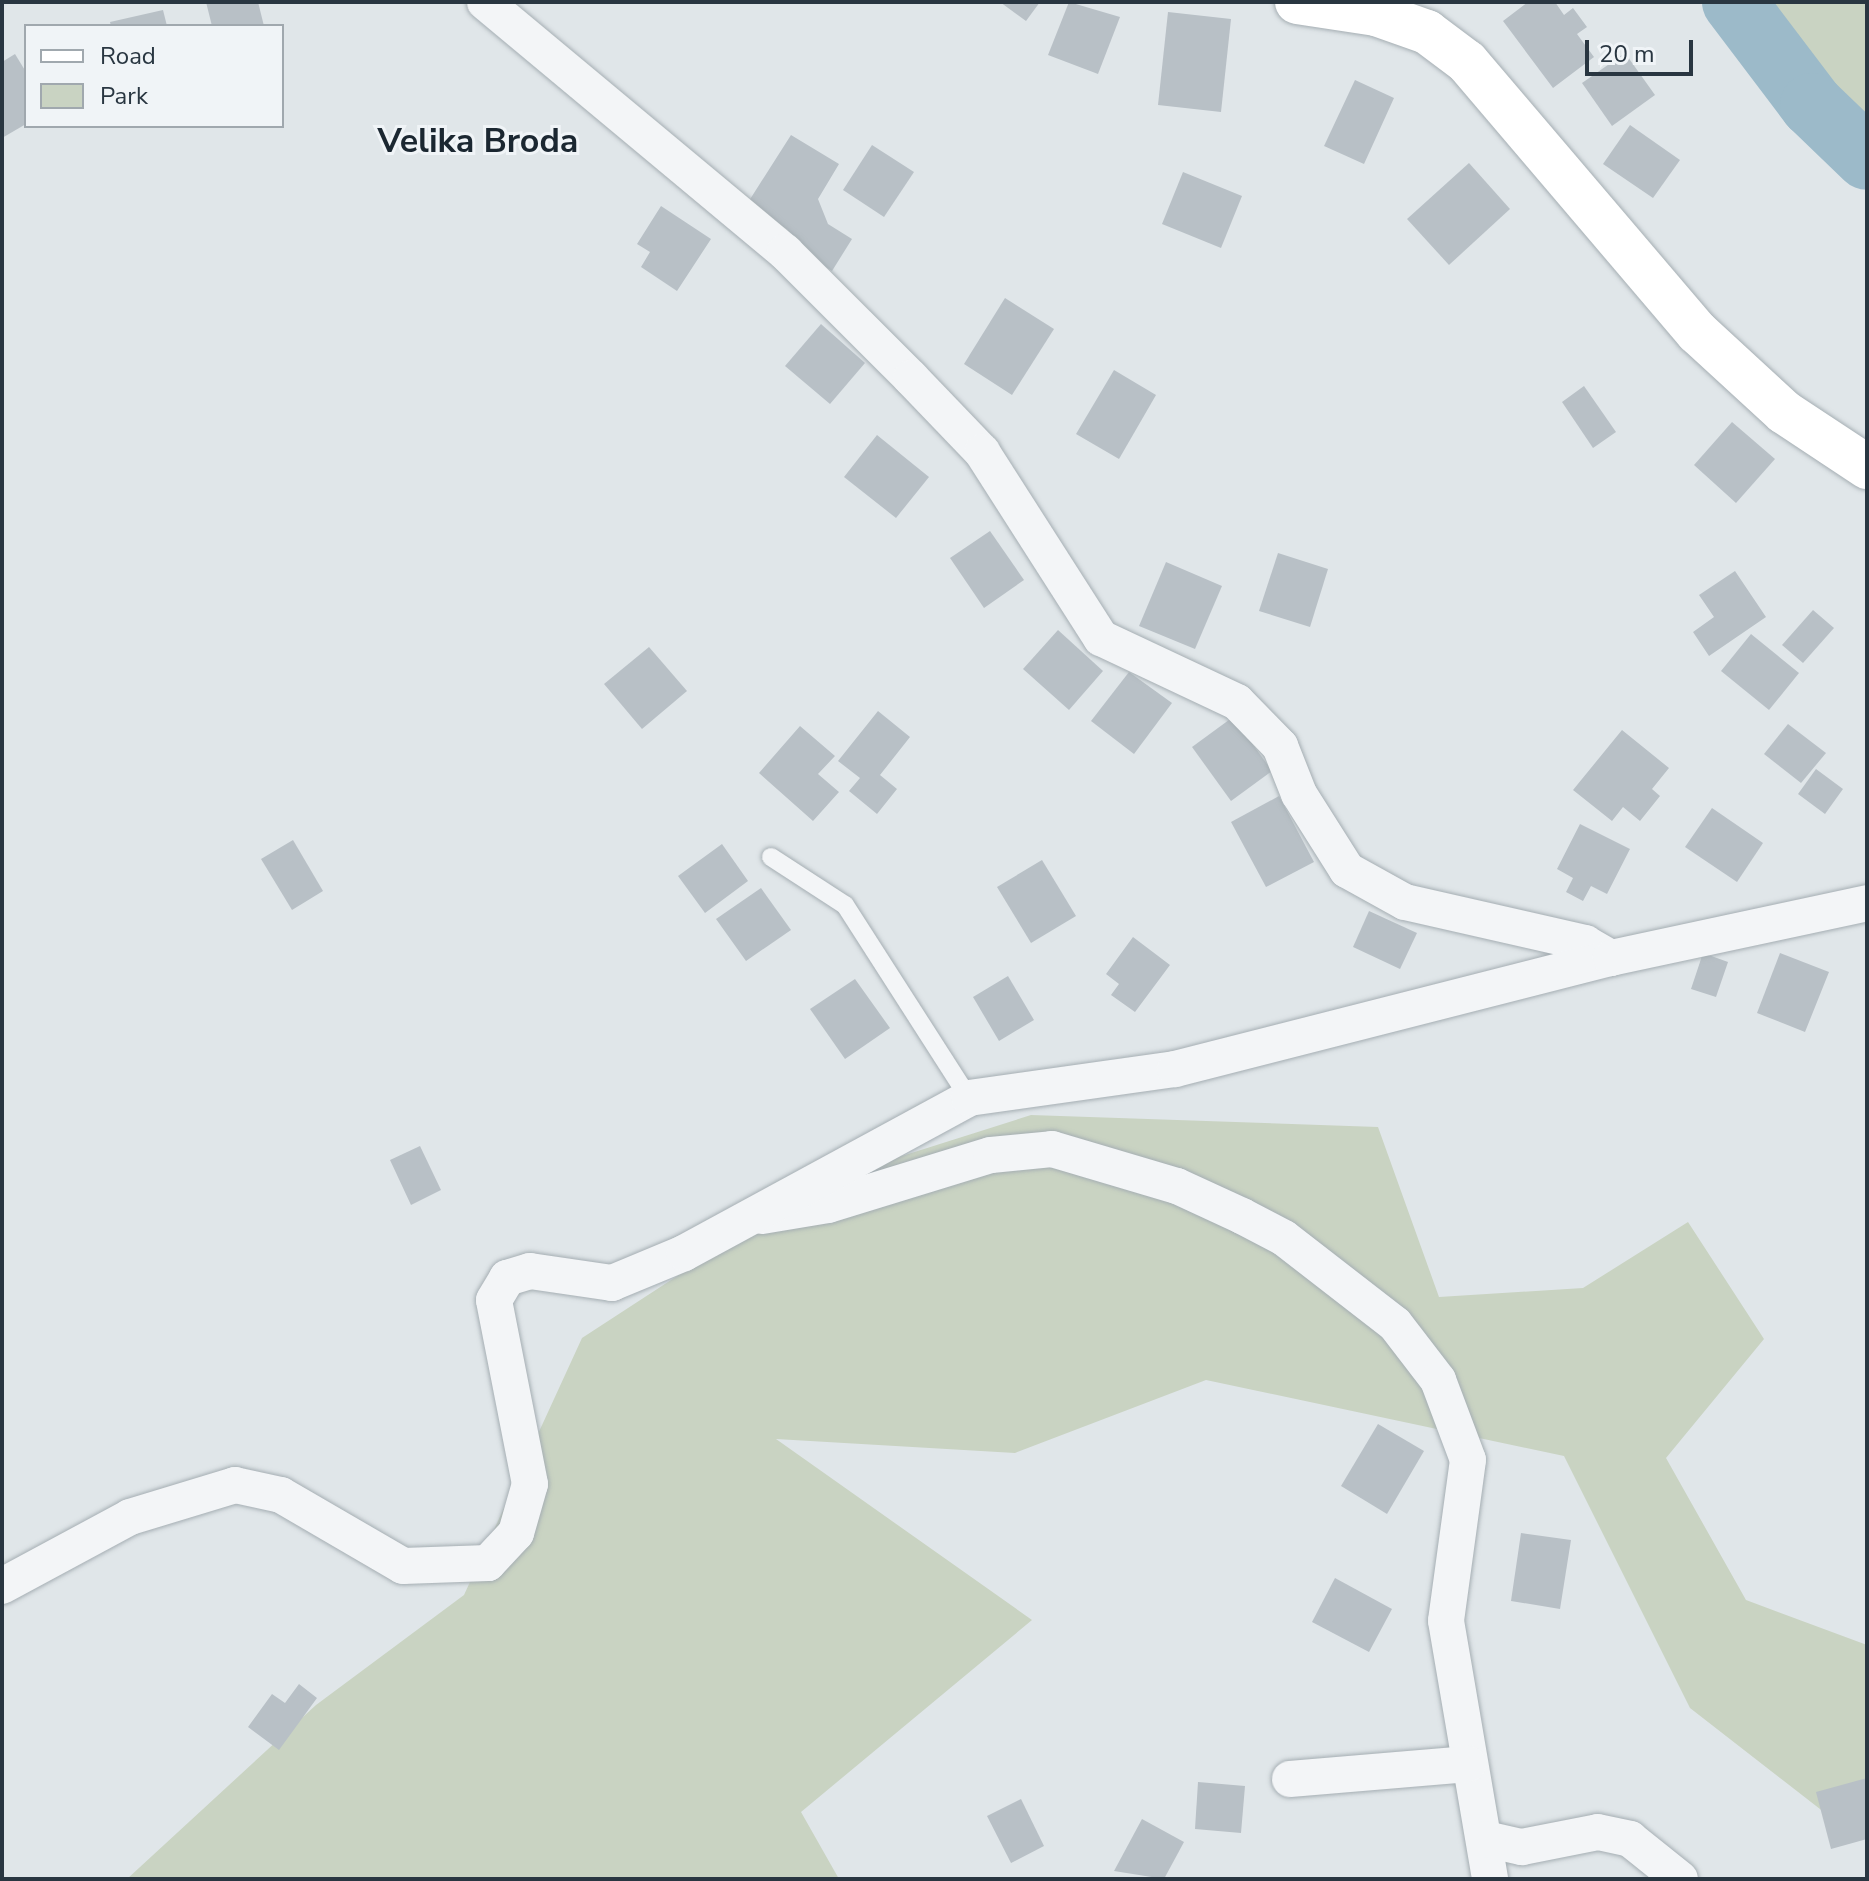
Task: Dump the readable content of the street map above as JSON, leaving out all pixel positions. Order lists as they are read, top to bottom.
{
  "districts": ["Velika Broda"],
  "legend": ["Road", "Park"],
  "scale_bar": "20 m"
}
